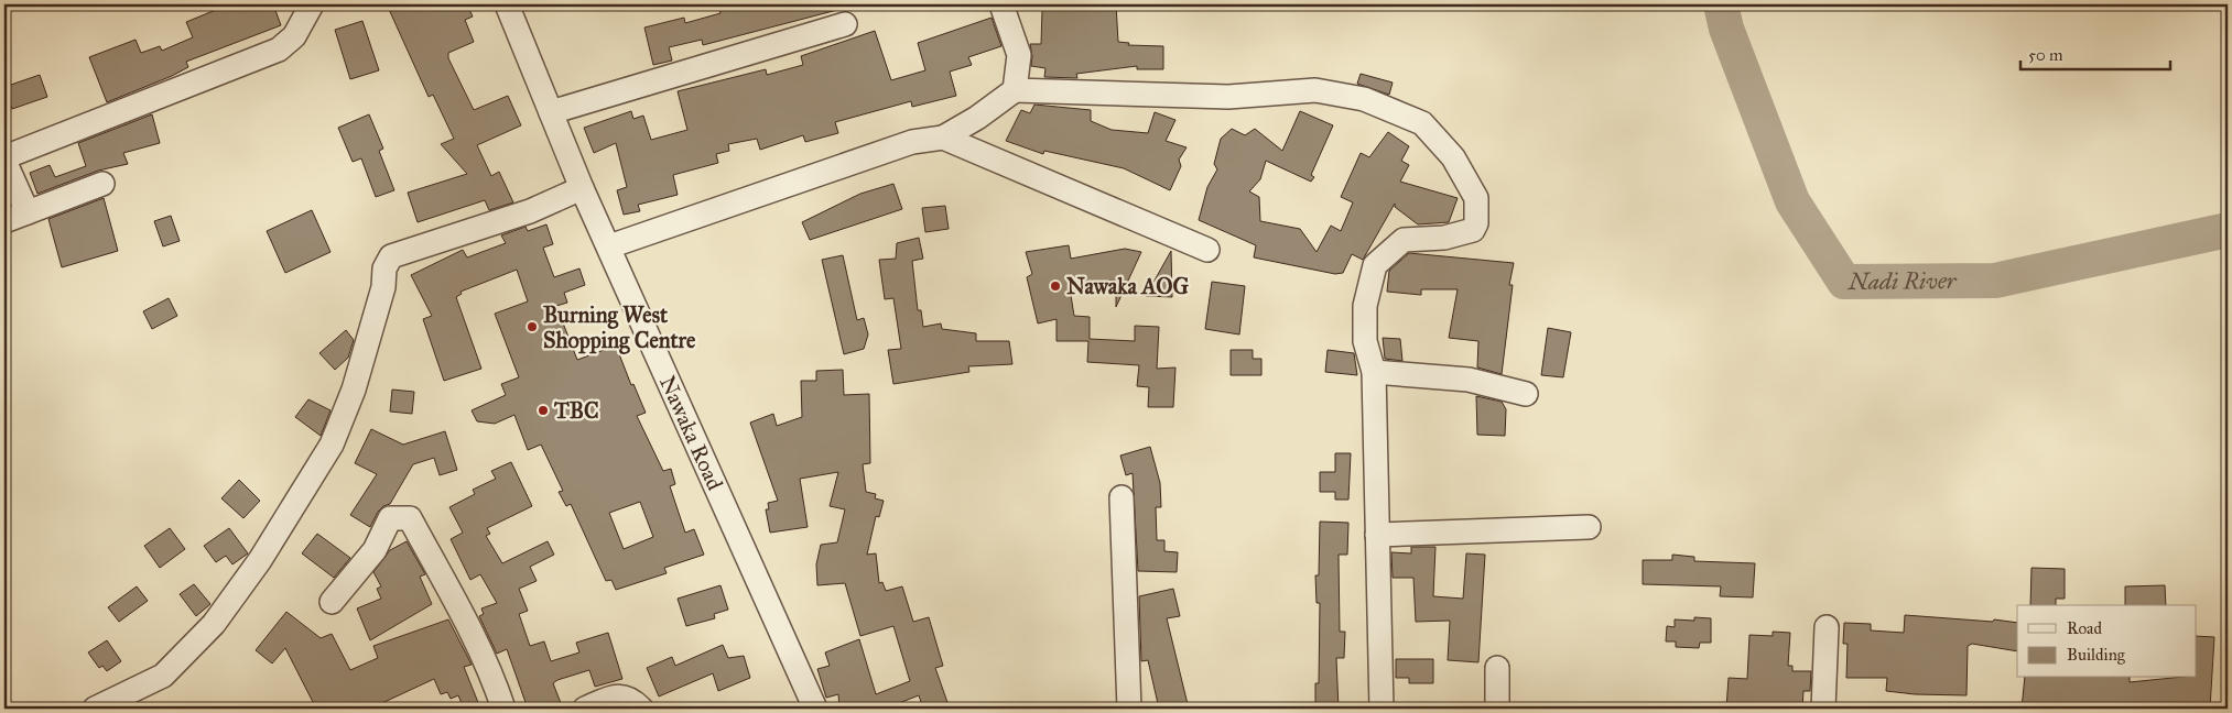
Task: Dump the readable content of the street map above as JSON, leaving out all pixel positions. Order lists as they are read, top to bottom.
{
  "streets": {
    "street": ["Nawaka Road"]
  },
  "water": ["Nadi River"],
  "places": ["Nawaka AOG", "Burning West Shopping Centre", "TBC"],
  "legend": ["Road", "Building"],
  "scale_bar": "50 m"
}
